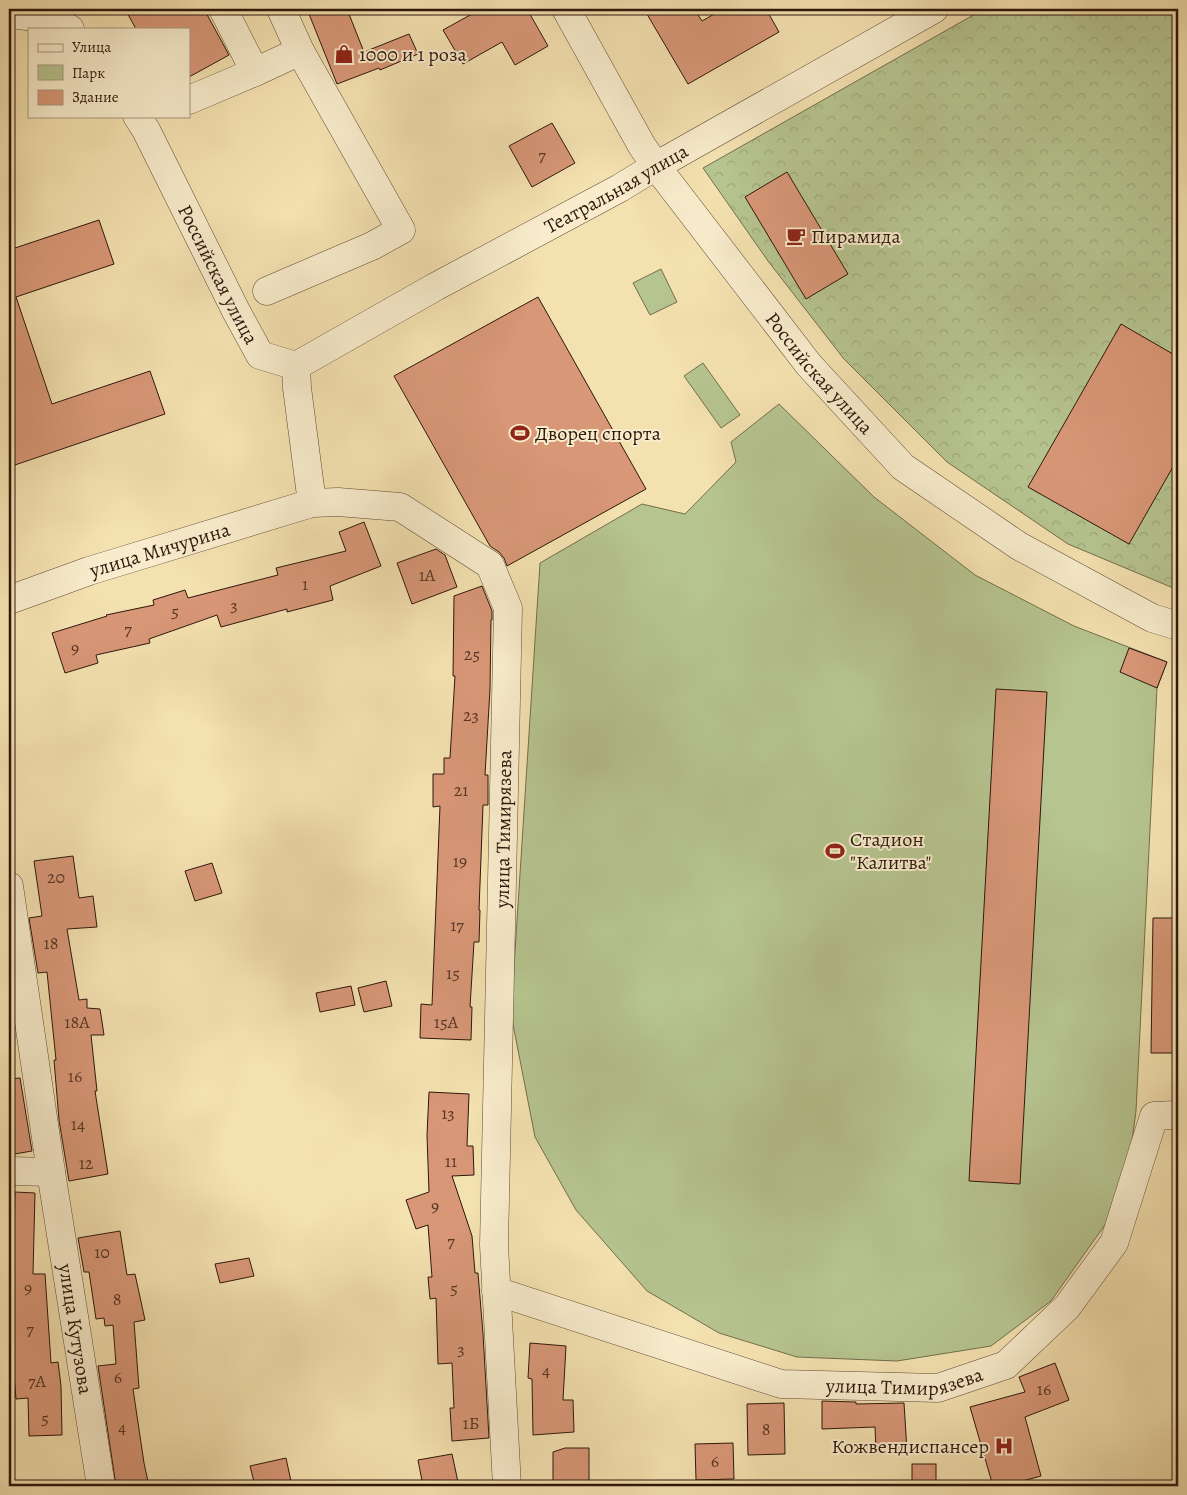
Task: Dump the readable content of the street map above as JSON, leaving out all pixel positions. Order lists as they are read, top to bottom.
{
  "streets": {
    "street": [
      "Театральная улица",
      "Российская улица",
      "улица Мичурина",
      "улица Тимирязева",
      "улица Кутузова"
    ]
  },
  "crossings": [
    ["Театральная улица", "Российская улица"],
    ["улица Мичурина", "улица Тимирязева"]
  ],
  "places": {
    "shop": ["1000 и 1 роза"],
    "cafe": ["Пирамида"],
    "sports": ["Дворец спорта", "Стадион \"Калитва\""],
    "hospital": ["Кожвендиспансер"]
  },
  "house_numbers": [
    "7",
    "1А",
    "1",
    "3",
    "5",
    "7",
    "9",
    "25",
    "23",
    "21",
    "19",
    "20",
    "17",
    "18",
    "15",
    "18А",
    "15А",
    "16",
    "13",
    "14",
    "11",
    "12",
    "9",
    "7",
    "10",
    "9",
    "5",
    "8",
    "7",
    "3",
    "4",
    "6",
    "7А",
    "16",
    "5",
    "1Б",
    "4",
    "8",
    "6"
  ],
  "legend": ["Улица", "Парк", "Здание"]
}
